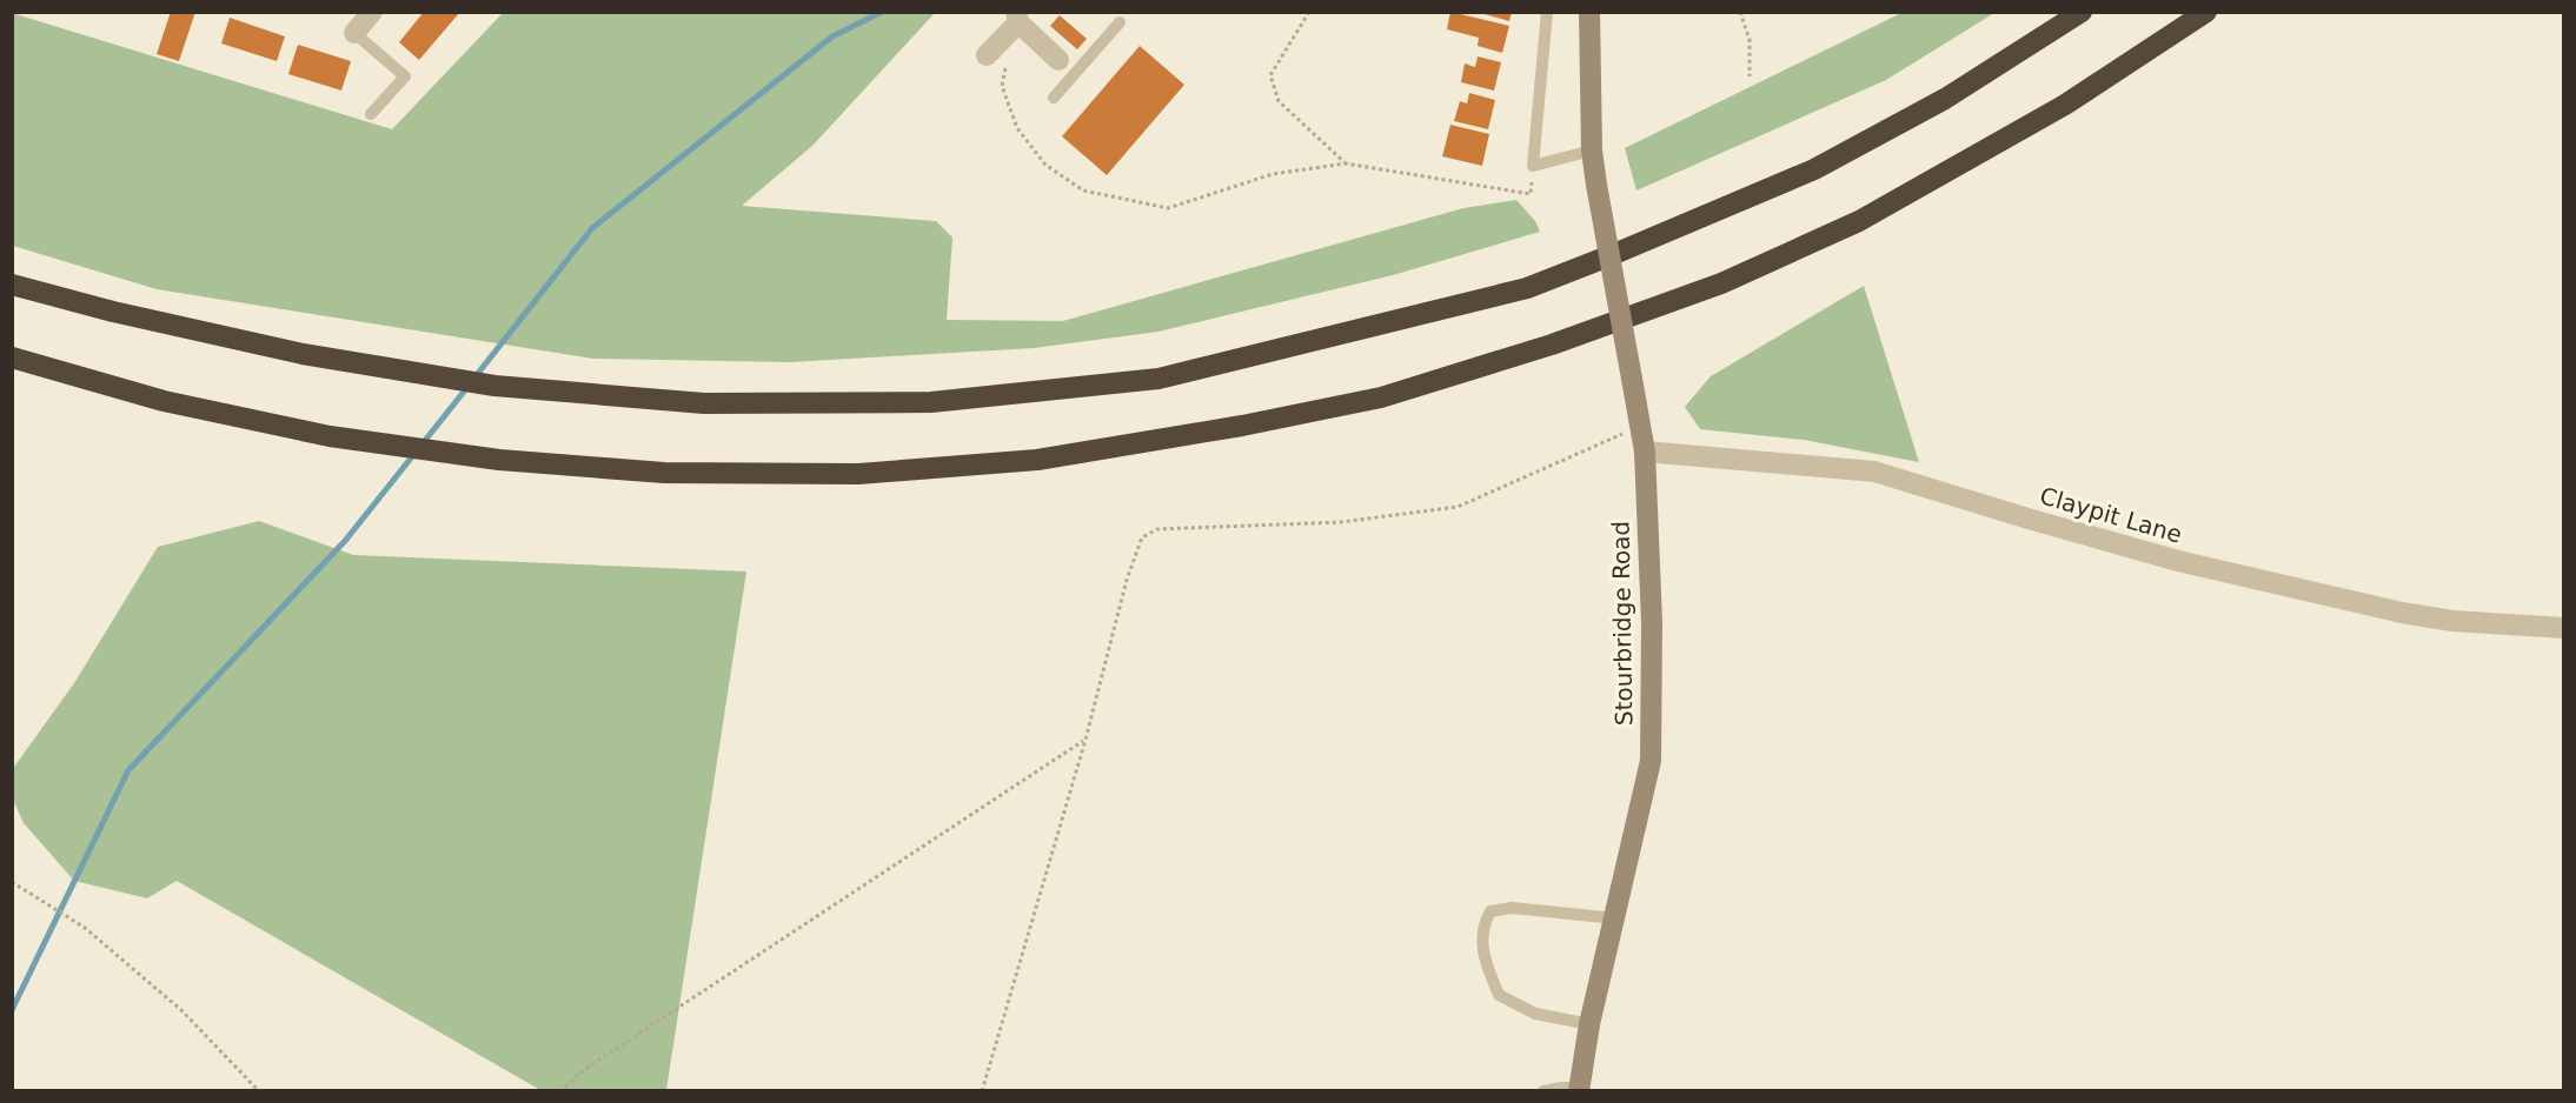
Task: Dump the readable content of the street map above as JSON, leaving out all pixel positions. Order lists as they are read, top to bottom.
{
  "streets": {
    "main road": ["Stourbridge Road"],
    "street": ["Claypit Lane"]
  },
  "crossings": [
    ["Claypit Lane", "Stourbridge Road"]
  ]
}
